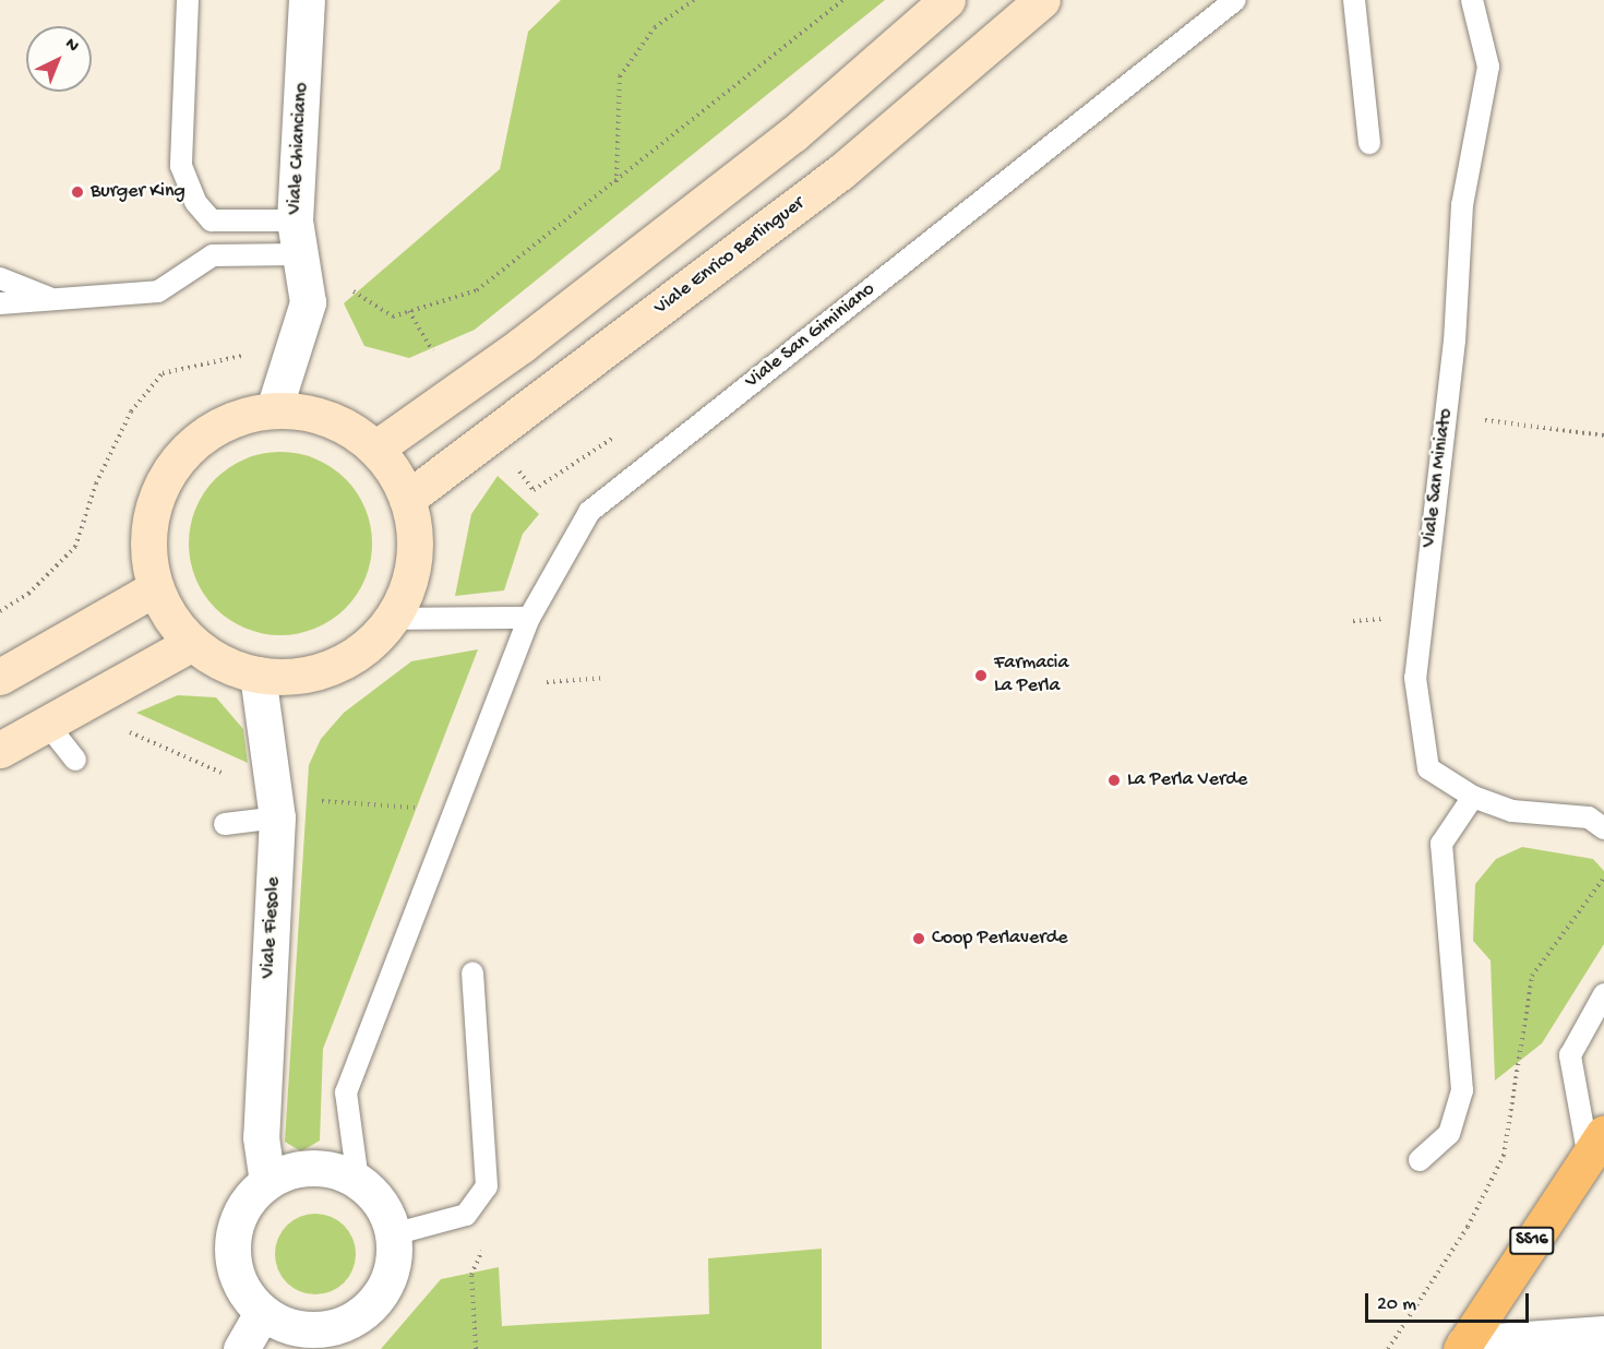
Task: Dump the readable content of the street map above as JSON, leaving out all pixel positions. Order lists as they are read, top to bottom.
{
  "streets": {
    "main road": ["Viale Enrico Berlinguer", "SS16"],
    "street": ["Viale Chianciano", "Viale Fiesole"],
    "lane": ["Viale San Giminiano", "Viale San Miniato"]
  },
  "crossings": [
    ["Viale San Giminiano", "Viale Fiesole"]
  ],
  "places": [
    "Burger King",
    "Farmacia La Perla",
    "La Perla Verde",
    "Coop Perlaverde"
  ],
  "scale_bar": "20 m",
  "north": "top right"
}
